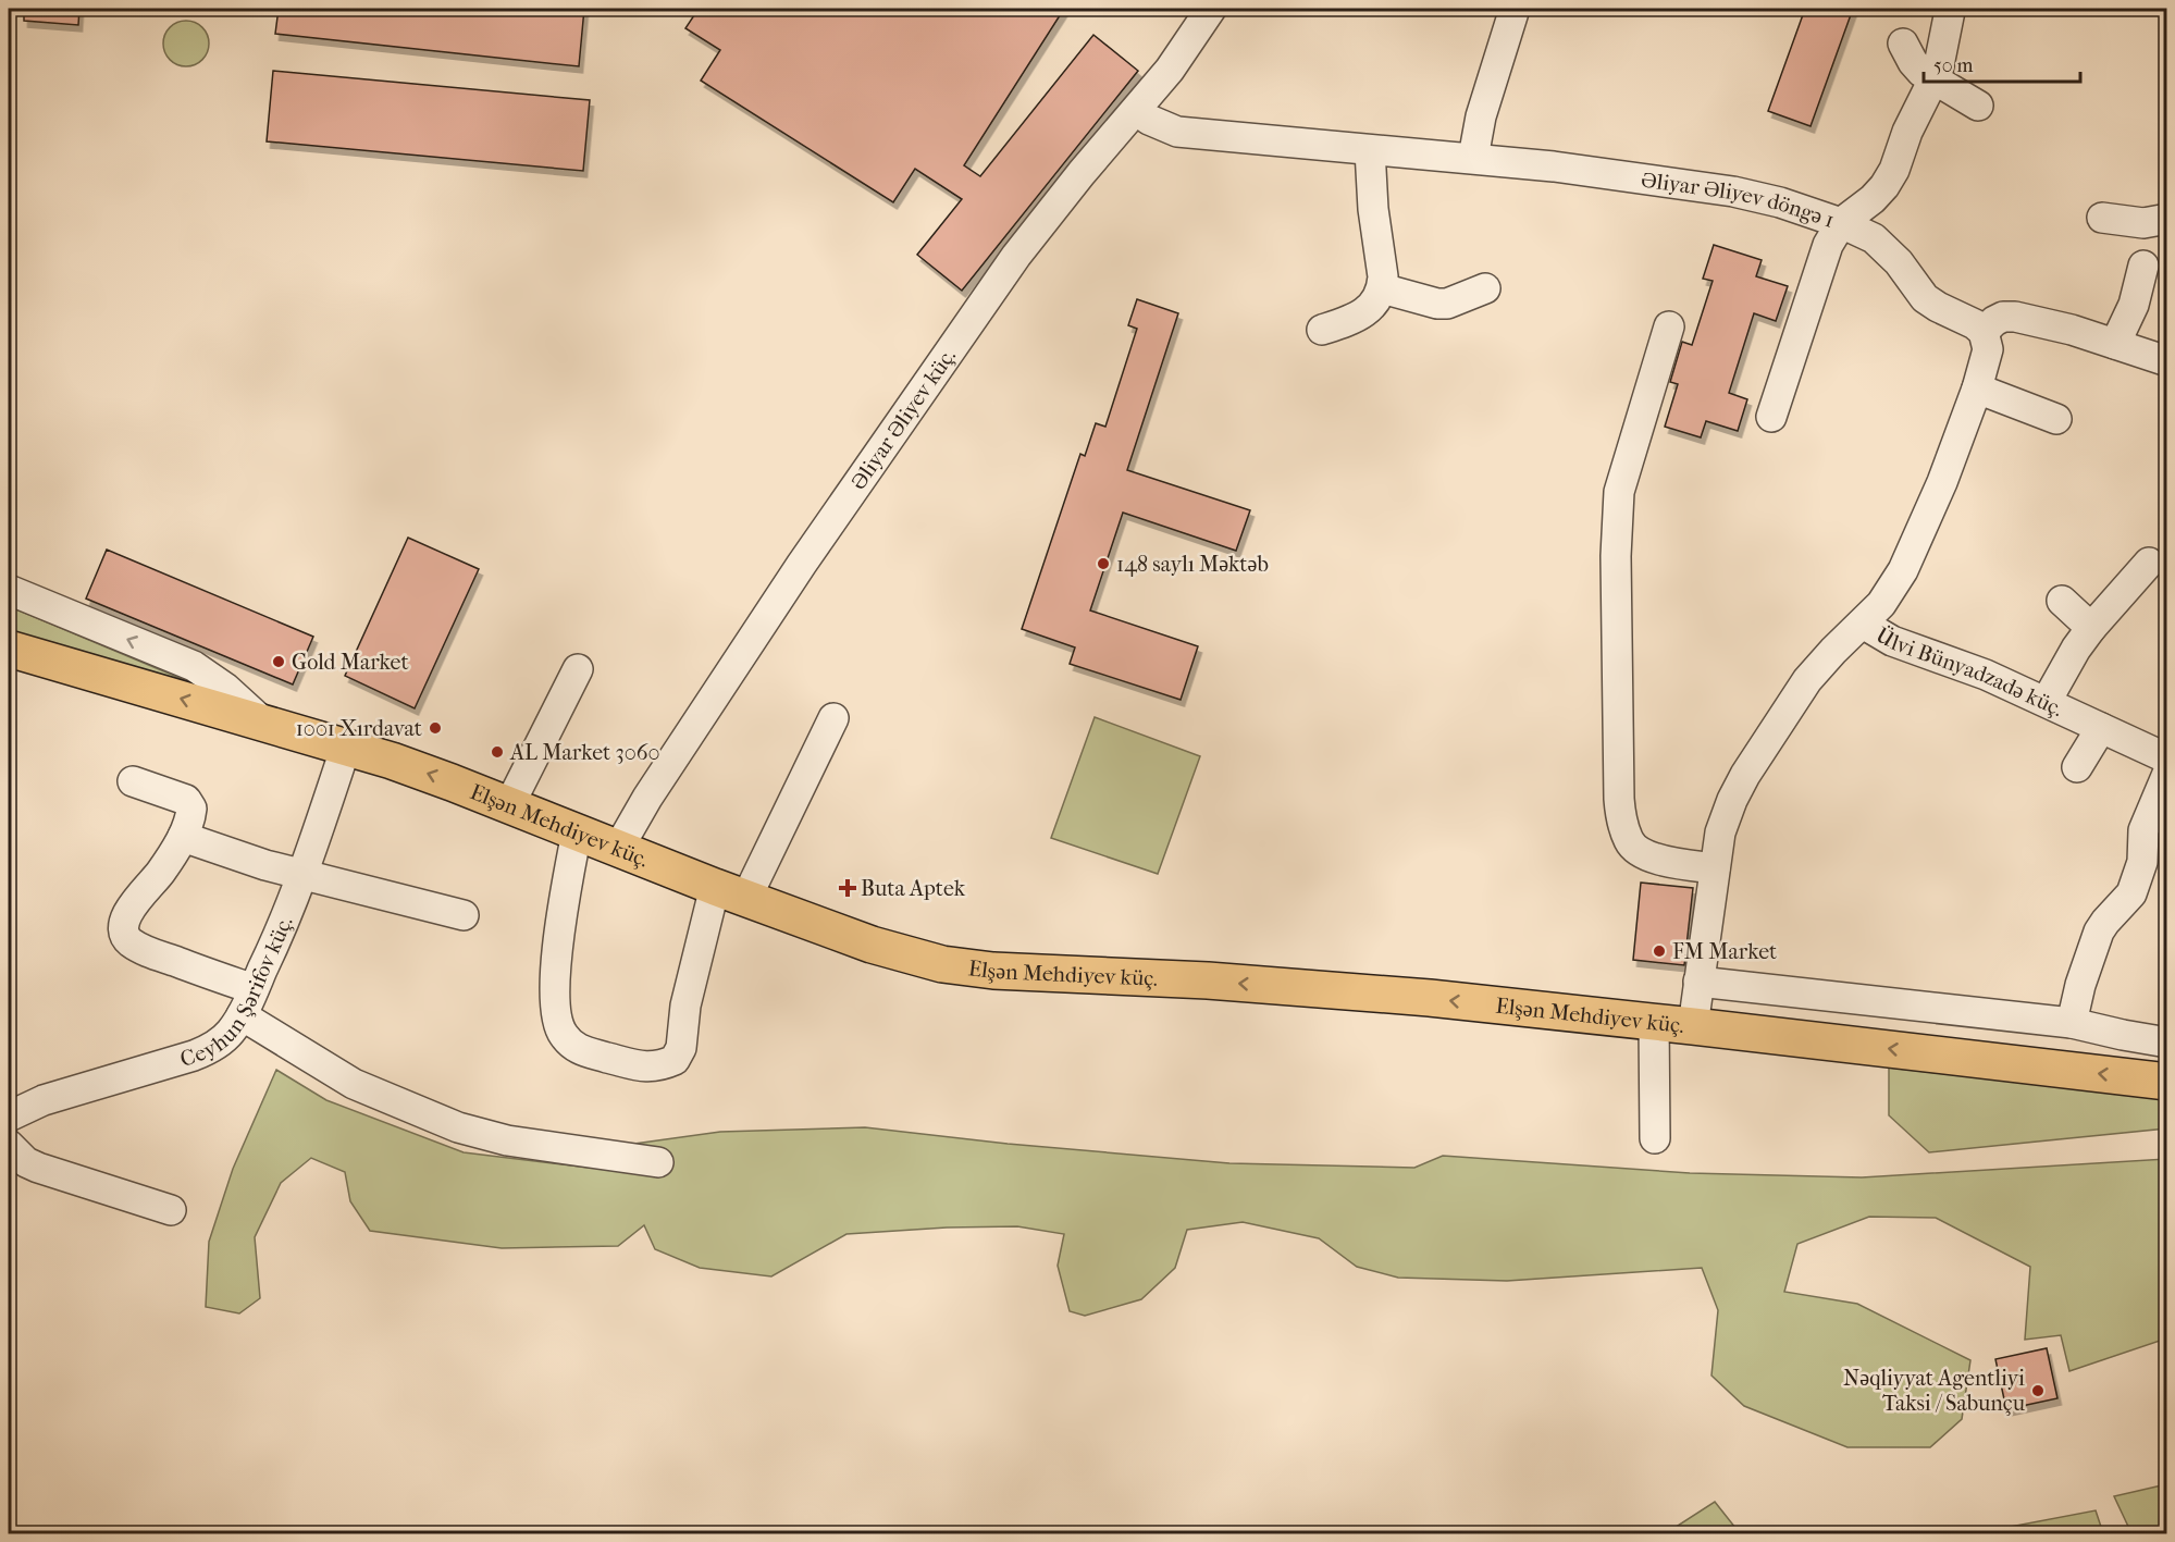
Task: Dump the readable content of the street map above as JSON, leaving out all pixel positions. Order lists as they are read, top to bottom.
{
  "streets": {
    "main road": ["Elşən Mehdiyev küç."],
    "street": [
      "Əliyar Əliyev döngə 1",
      "Əliyar Əliyev küç.",
      "Ülvi Bünyadzadə küç.",
      "Ceyhun Şərifov küç."
    ]
  },
  "crossings": [
    ["Əliyar Əliyev döngə 1", "Əliyar Əliyev küç."],
    ["Əliyar Əliyev küç.", "Elşən Mehdiyev küç."],
    ["Ülvi Bünyadzadə küç.", "Elşən Mehdiyev küç."],
    ["Elşən Mehdiyev küç.", "Ceyhun Şərifov küç."]
  ],
  "one_way": ["Elşən Mehdiyev küç."],
  "places": {
    "other": [
      "148 saylı Məktəb",
      "Gold Market",
      "1001 Xırdavat",
      "AL Market 3060",
      "FM Market",
      "Nəqliyyat Agentliyi Taksi / Sabunçu"
    ],
    "health": ["Buta Aptek"]
  },
  "scale_bar": "50 m"
}
